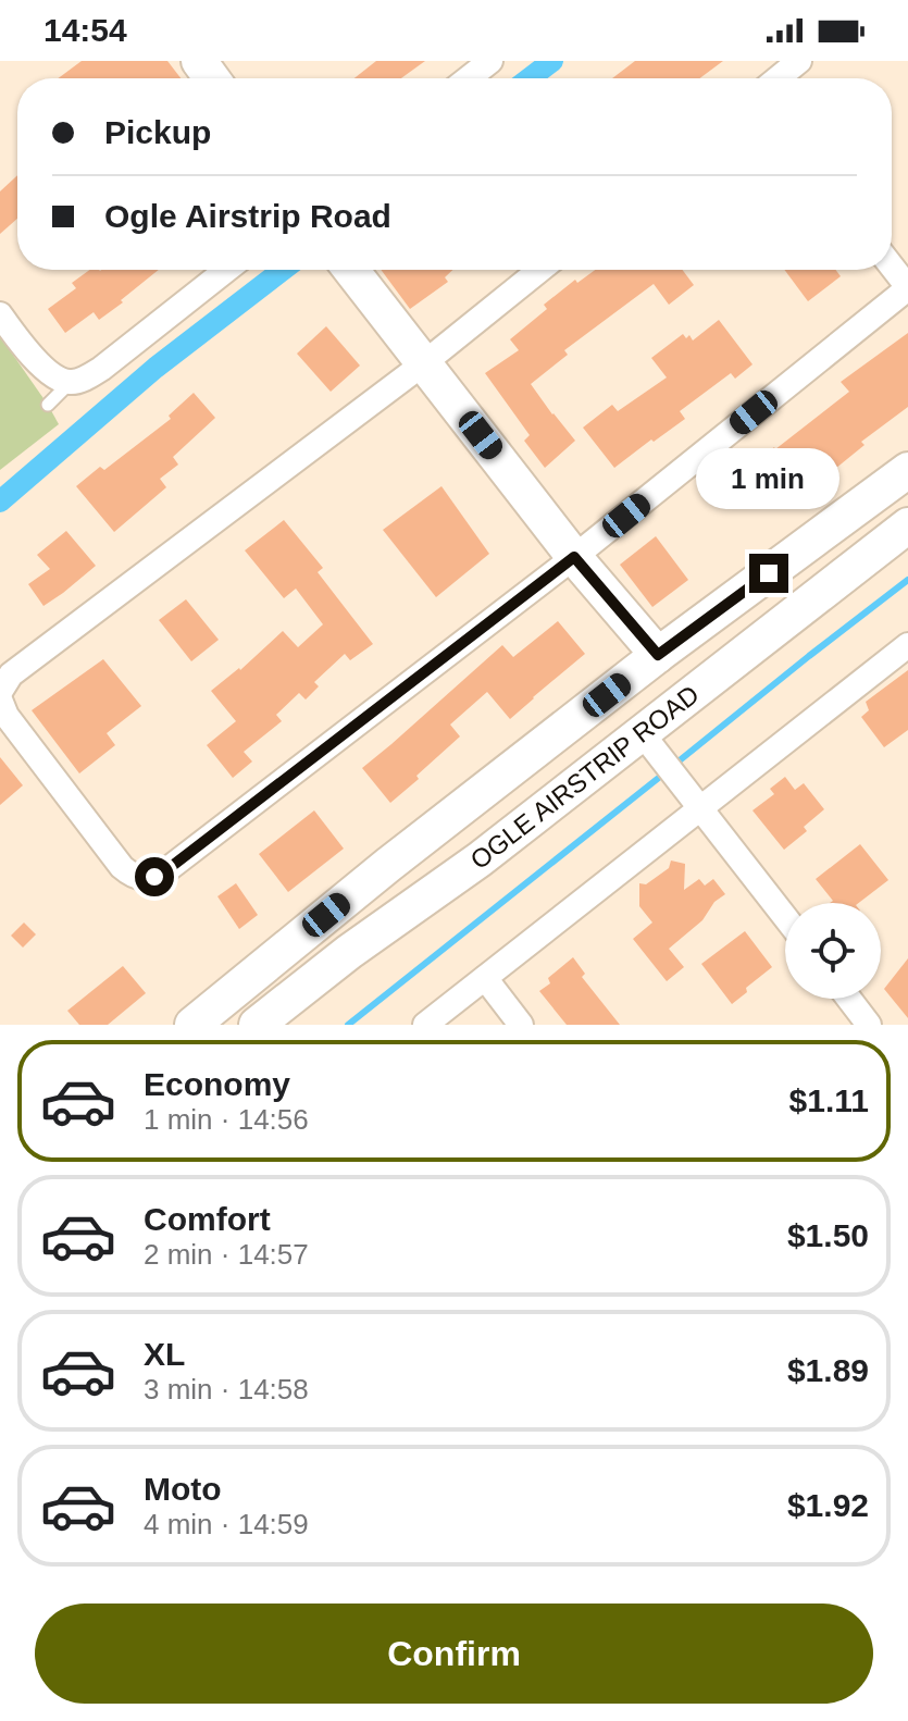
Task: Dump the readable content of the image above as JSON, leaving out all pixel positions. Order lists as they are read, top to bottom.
{
  "streets": {
    "street": ["OGLE AIRSTRIP ROAD"]
  },
  "page": {
    "status": "14:54",
    "banner": ["Pickup", "Ogle Airstrip Road"],
    "bubble": "1 min",
    "list": [
      {
        "name": "Economy",
        "note": "1 min · 14:56",
        "value": "$1.11"
      },
      {
        "name": "Comfort",
        "note": "2 min · 14:57",
        "value": "$1.50"
      },
      {
        "name": "XL",
        "note": "3 min · 14:58",
        "value": "$1.89"
      },
      {
        "name": "Moto",
        "note": "4 min · 14:59",
        "value": "$1.92"
      }
    ],
    "buttons": "Confirm"
  }
}
